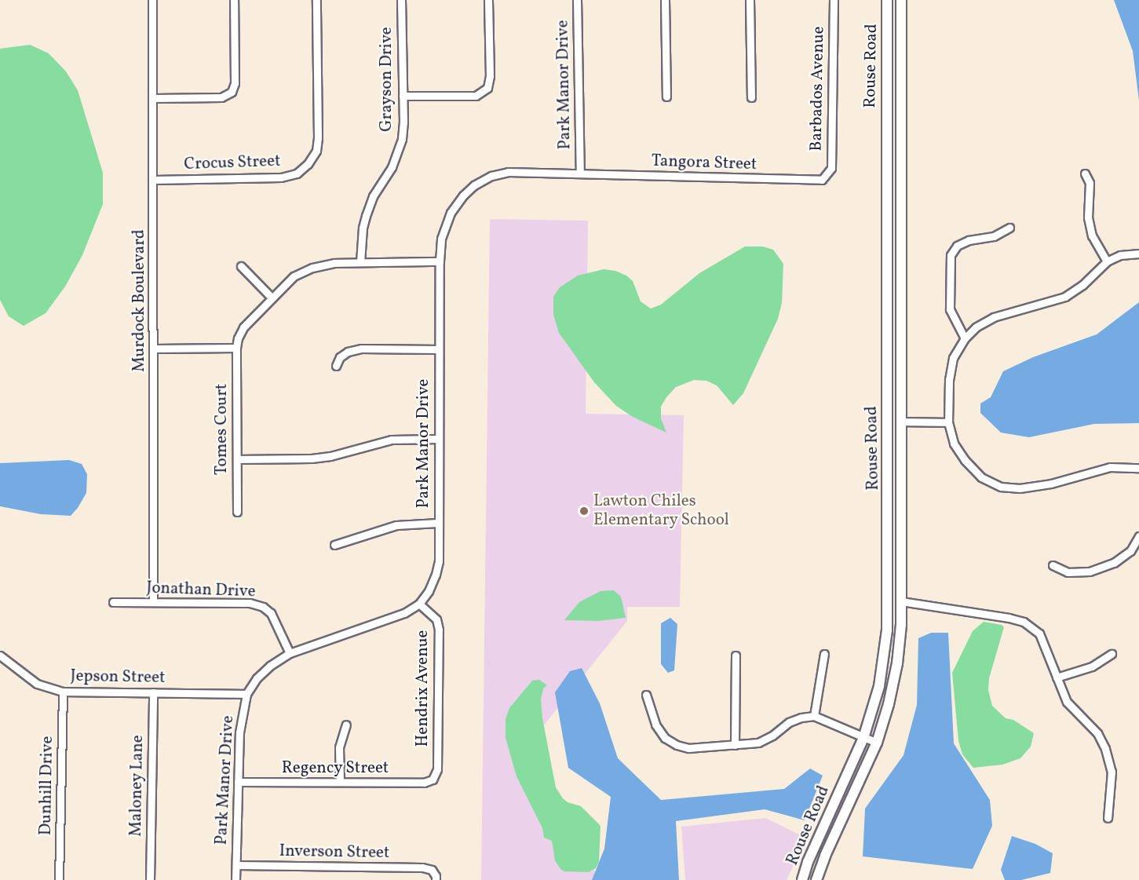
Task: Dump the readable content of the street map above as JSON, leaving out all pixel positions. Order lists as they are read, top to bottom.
{
  "streets": {
    "street": [
      "Rouse Road",
      "Grayson Drive",
      "Park Manor Drive",
      "Barbados Avenue",
      "Crocus Street",
      "Tangora Street",
      "Murdock Boulevard",
      "Tomes Court",
      "Jonathan Drive",
      "Jepson Street",
      "Hendrix Avenue",
      "Regency Street",
      "Dunhill Drive",
      "Maloney Lane",
      "Inverson Street"
    ]
  },
  "crossings": [
    ["Park Manor Drive", "Tangora Street"],
    ["Park Manor Drive", "Jonathan Drive"],
    ["Park Manor Drive", "Jepson Street"],
    ["Park Manor Drive", "Hendrix Avenue"],
    ["Park Manor Drive", "Regency Street"],
    ["Park Manor Drive", "Inverson Street"],
    ["Barbados Avenue", "Tangora Street"],
    ["Crocus Street", "Murdock Boulevard"],
    ["Murdock Boulevard", "Jonathan Drive"],
    ["Jepson Street", "Dunhill Drive"],
    ["Jepson Street", "Maloney Lane"],
    ["Hendrix Avenue", "Regency Street"]
  ],
  "places": ["Lawton Chiles Elementary School"]
}
